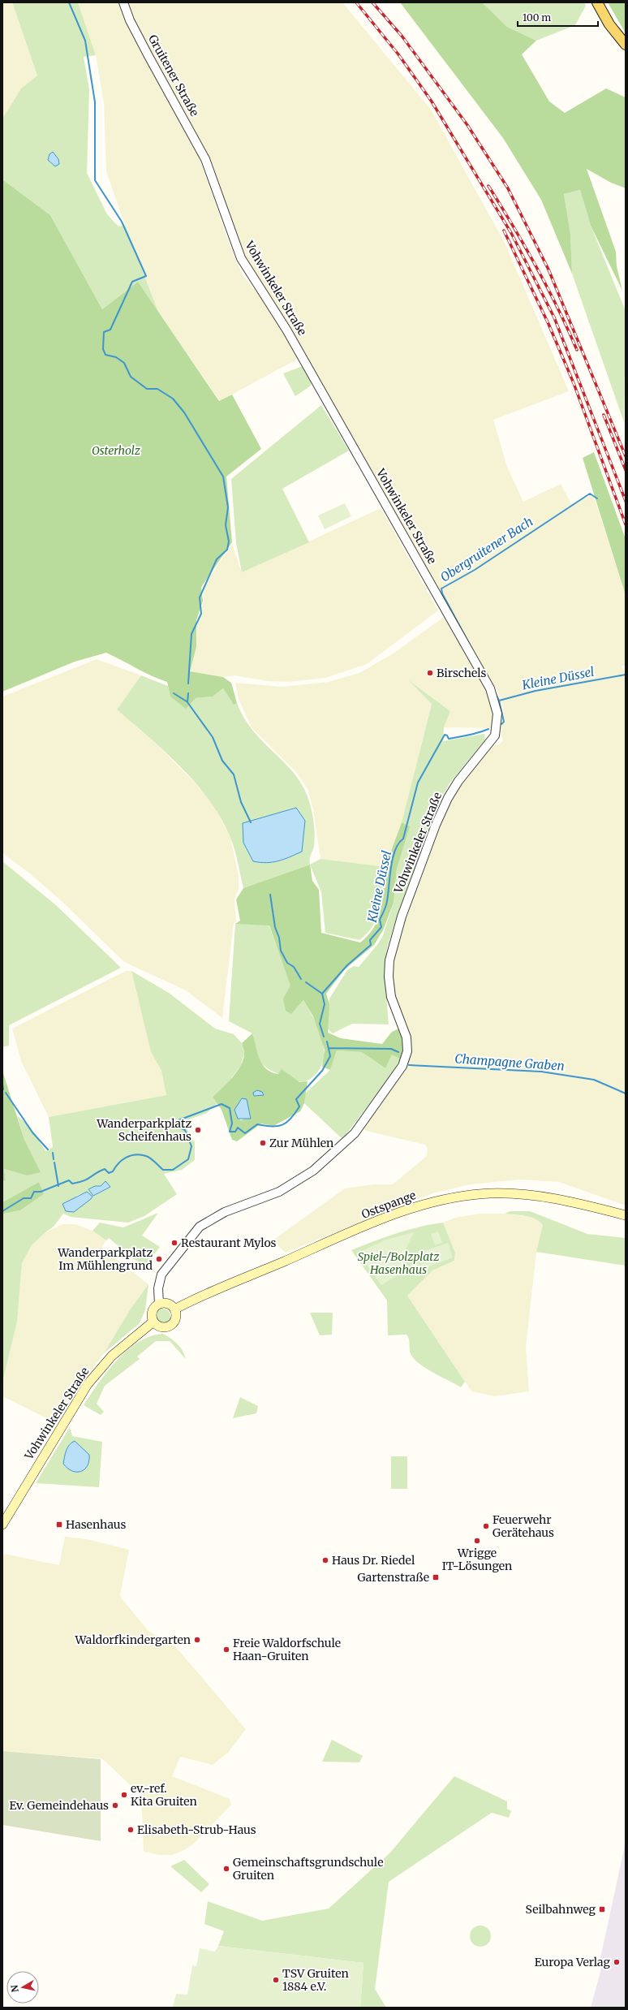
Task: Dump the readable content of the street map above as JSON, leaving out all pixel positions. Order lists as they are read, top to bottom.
{
  "streets": {
    "main road": ["Vohwinkeler Straße", "Ostspange"],
    "street": ["Gruitener Straße"]
  },
  "crossings": [
    ["Gruitener Straße", "Vohwinkeler Straße"],
    ["Vohwinkeler Straße", "Ostspange"]
  ],
  "water": ["Obergruitener Bach", "Kleine Düssel", "Champagne Graben"],
  "parks": ["Osterholz", "Spiel-/Bolzplatz Hasenhaus"],
  "places": {
    "other": [
      "Birschels",
      "Wanderparkplatz Scheifenhaus",
      "Zur Mühlen",
      "Restaurant Mylos",
      "Wanderparkplatz Im Mühlengrund",
      "Feuerwehr Gerätehaus",
      "Wrigge IT-Lösungen",
      "Haus Dr. Riedel",
      "Waldorfkindergarten",
      "Freie Waldorfschule Haan-Gruiten",
      "ev.-ref. Kita Gruiten",
      "Ev. Gemeindehaus",
      "Elisabeth-Strub-Haus",
      "Gemeinschaftsgrundschule Gruiten",
      "Europa Verlag",
      "TSV Gruiten 1884 e.V."
    ],
    "transit": ["Hasenhaus", "Gartenstraße", "Seilbahnweg"]
  },
  "scale_bar": "100 m",
  "north": "left"
}
